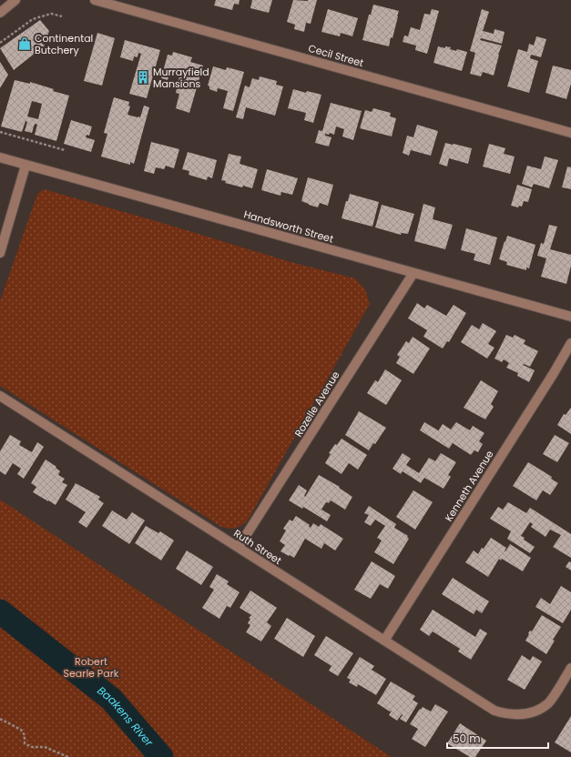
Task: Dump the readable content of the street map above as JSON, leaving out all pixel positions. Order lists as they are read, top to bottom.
{
  "streets": {
    "street": [
      "Cecil Street",
      "Handsworth Street",
      "Rozelle Avenue",
      "Kenneth Avenue",
      "Ruth Street"
    ]
  },
  "crossings": [
    ["Handsworth Street", "Rozelle Avenue"],
    ["Rozelle Avenue", "Ruth Street"],
    ["Kenneth Avenue", "Ruth Street"]
  ],
  "water": ["Baakens River"],
  "parks": ["Robert Searle Park"],
  "places": {
    "shop": ["Continental Butchery"],
    "building": ["Murrayfield Mansions"]
  },
  "scale_bar": "50 m"
}
